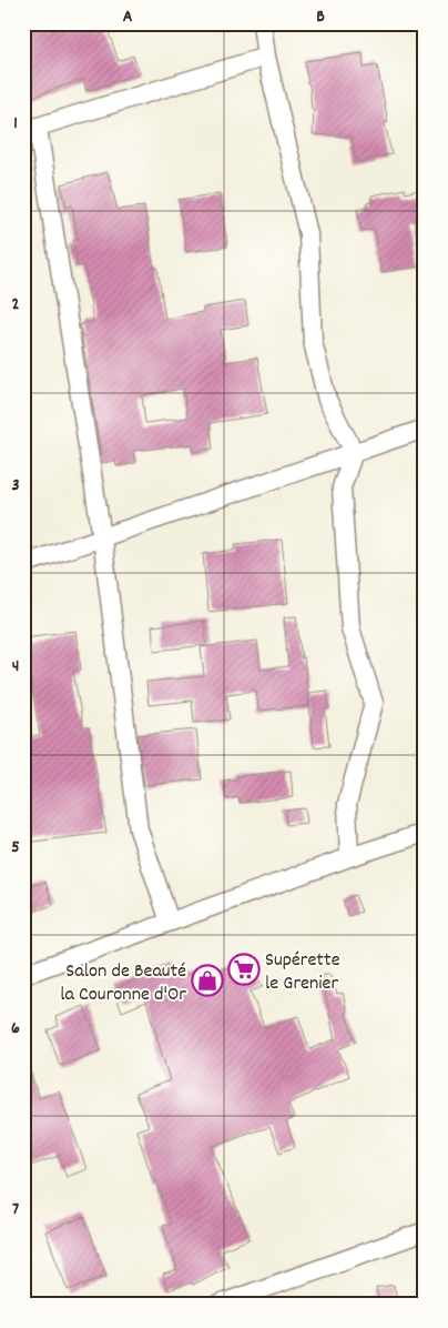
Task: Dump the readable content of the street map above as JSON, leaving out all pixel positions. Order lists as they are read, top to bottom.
{
  "places": {
    "supermarket": ["Supérette le Grenier"],
    "shop": ["Salon de Beauté la Couronne d'Or"]
  },
  "grid": {
    "columns": ["A", "B"],
    "rows": [
      "1",
      "2",
      "3",
      "4",
      "5",
      "6",
      "7"
    ]
  }
}
